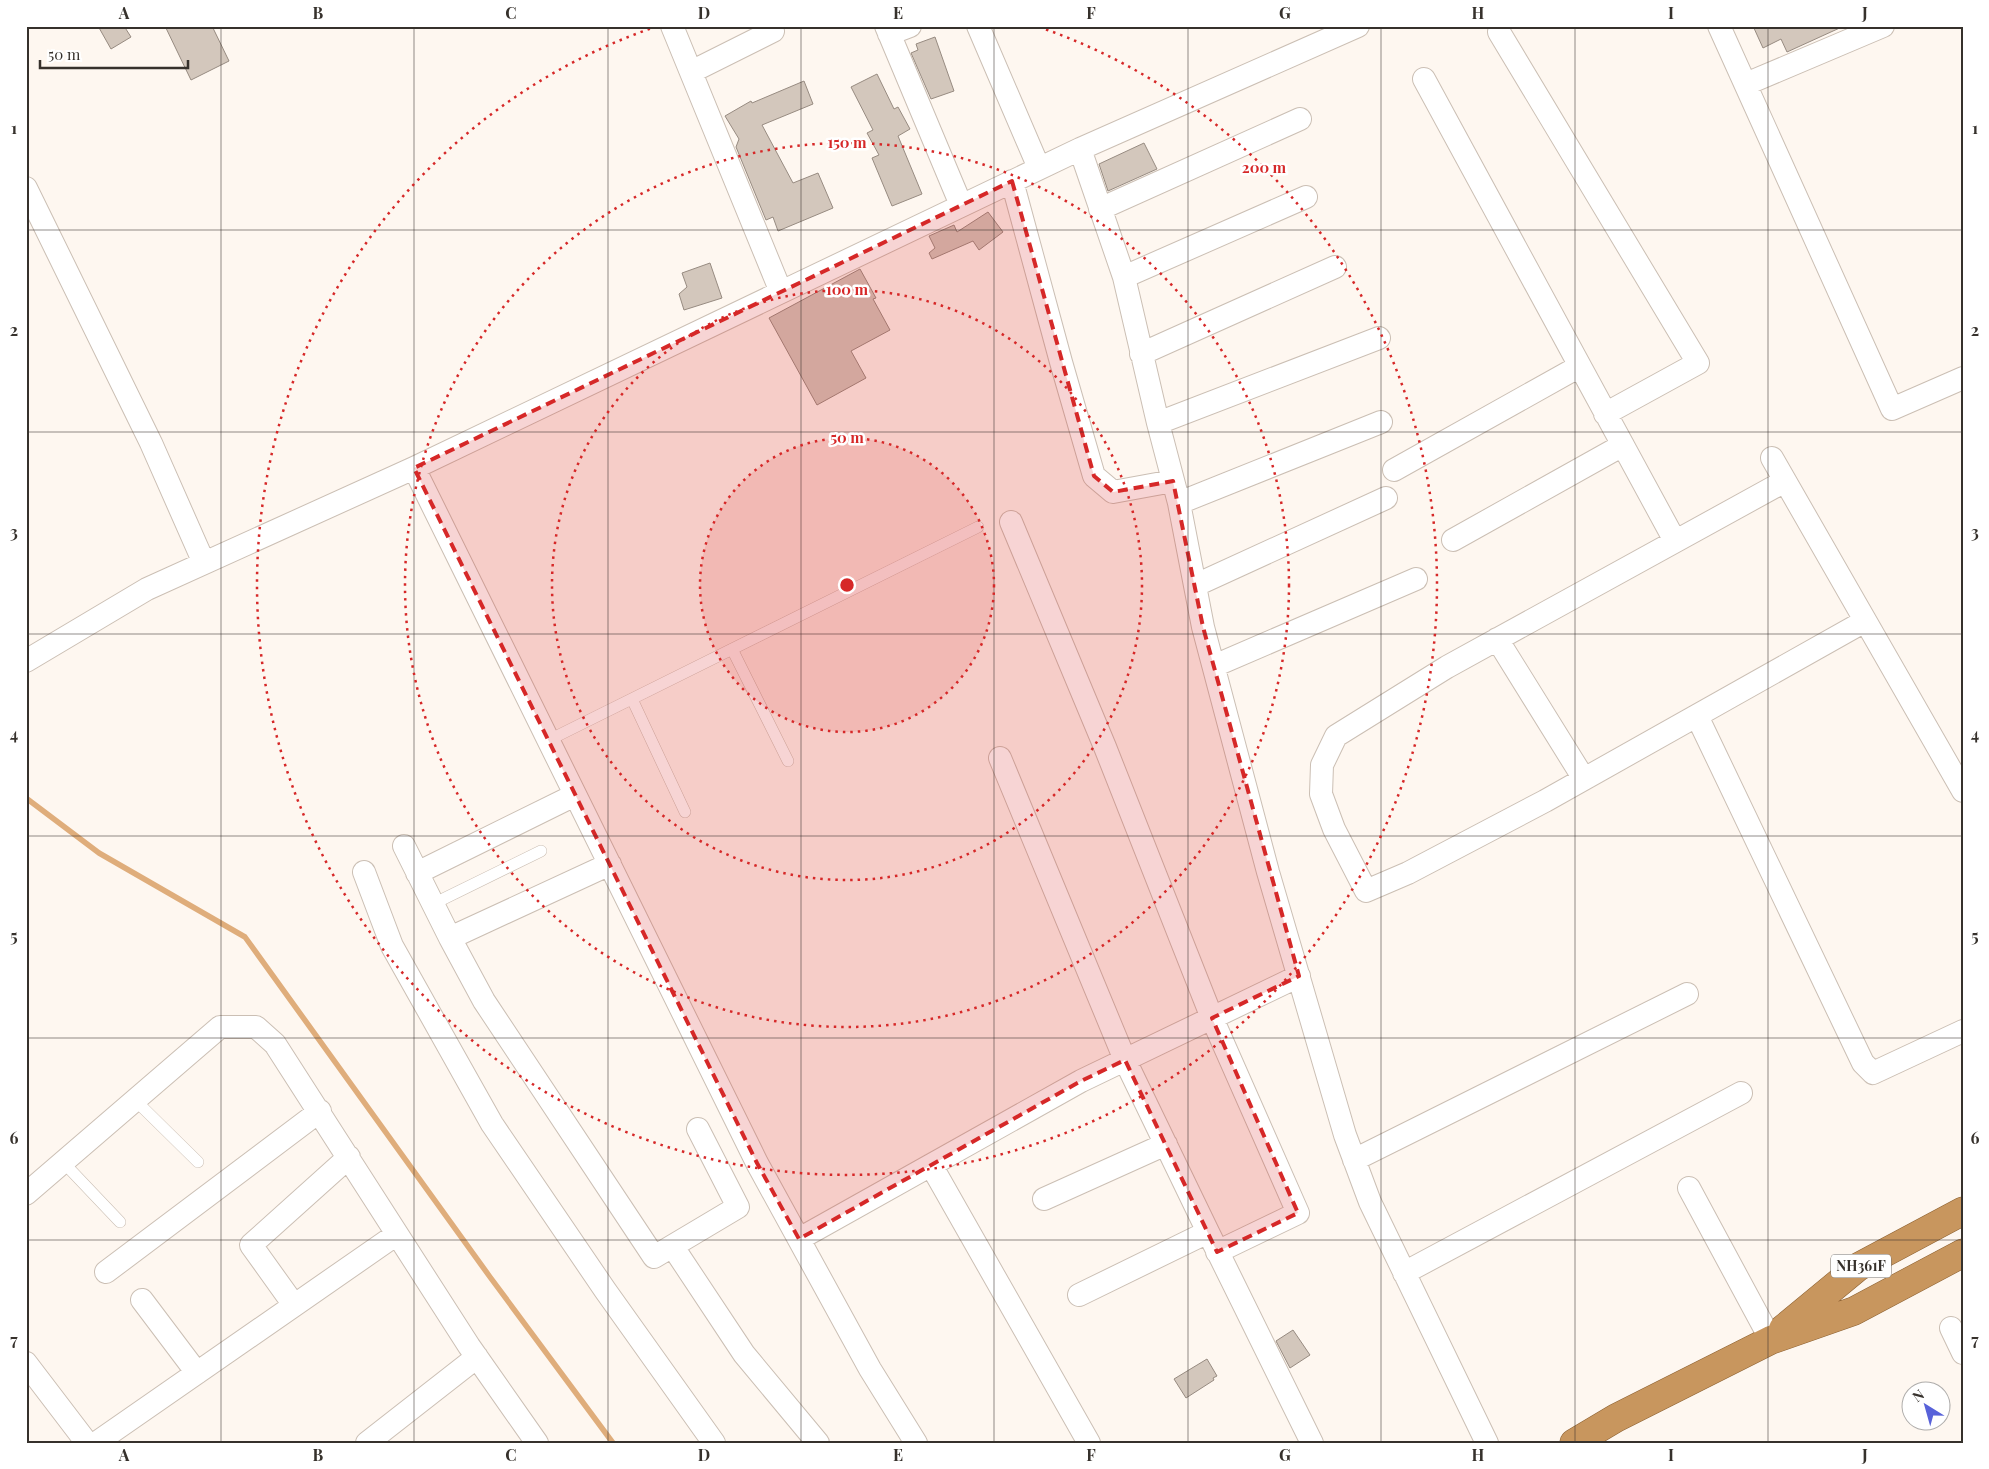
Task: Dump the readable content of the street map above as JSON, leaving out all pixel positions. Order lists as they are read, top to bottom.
{
  "streets": {
    "highway": ["NH361F"]
  },
  "scale_bar": "50 m",
  "north": "top left",
  "grid": {
    "columns": [
      "A",
      "B",
      "C",
      "D",
      "E",
      "F",
      "G",
      "H",
      "I",
      "J"
    ],
    "rows": [
      "1",
      "2",
      "3",
      "4",
      "5",
      "6",
      "7"
    ]
  },
  "rings": [
    "150 m",
    "200 m",
    "100 m",
    "50 m"
  ]
}
